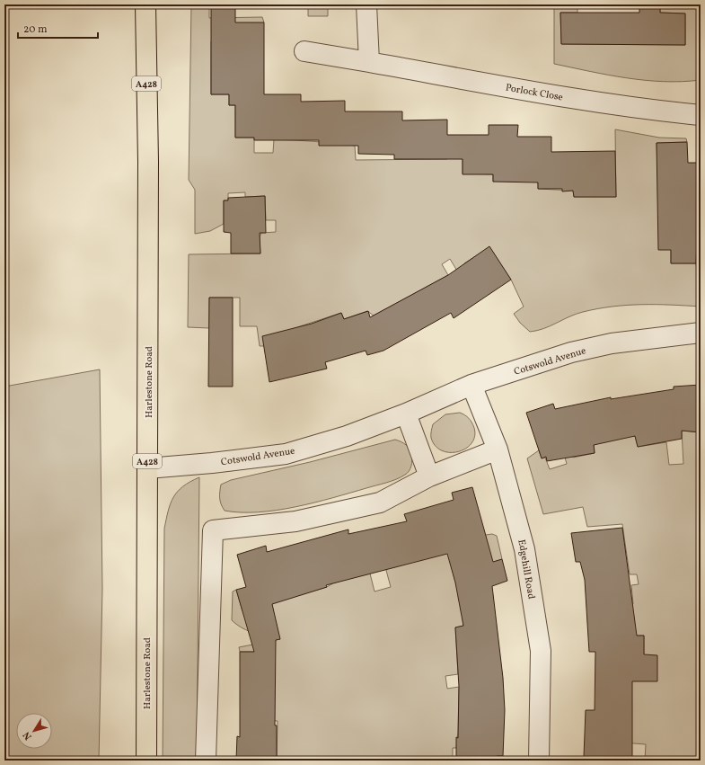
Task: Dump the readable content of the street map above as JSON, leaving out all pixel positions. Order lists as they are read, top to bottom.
{
  "streets": {
    "main road": ["A428", "Harlestone Road"],
    "street": ["Porlock Close", "Cotswold Avenue", "Edgehill Road"]
  },
  "crossings": [
    ["Cotswold Avenue", "Harlestone Road"],
    ["Cotswold Avenue", "Edgehill Road"]
  ],
  "scale_bar": "20 m",
  "north": "bottom left"
}
